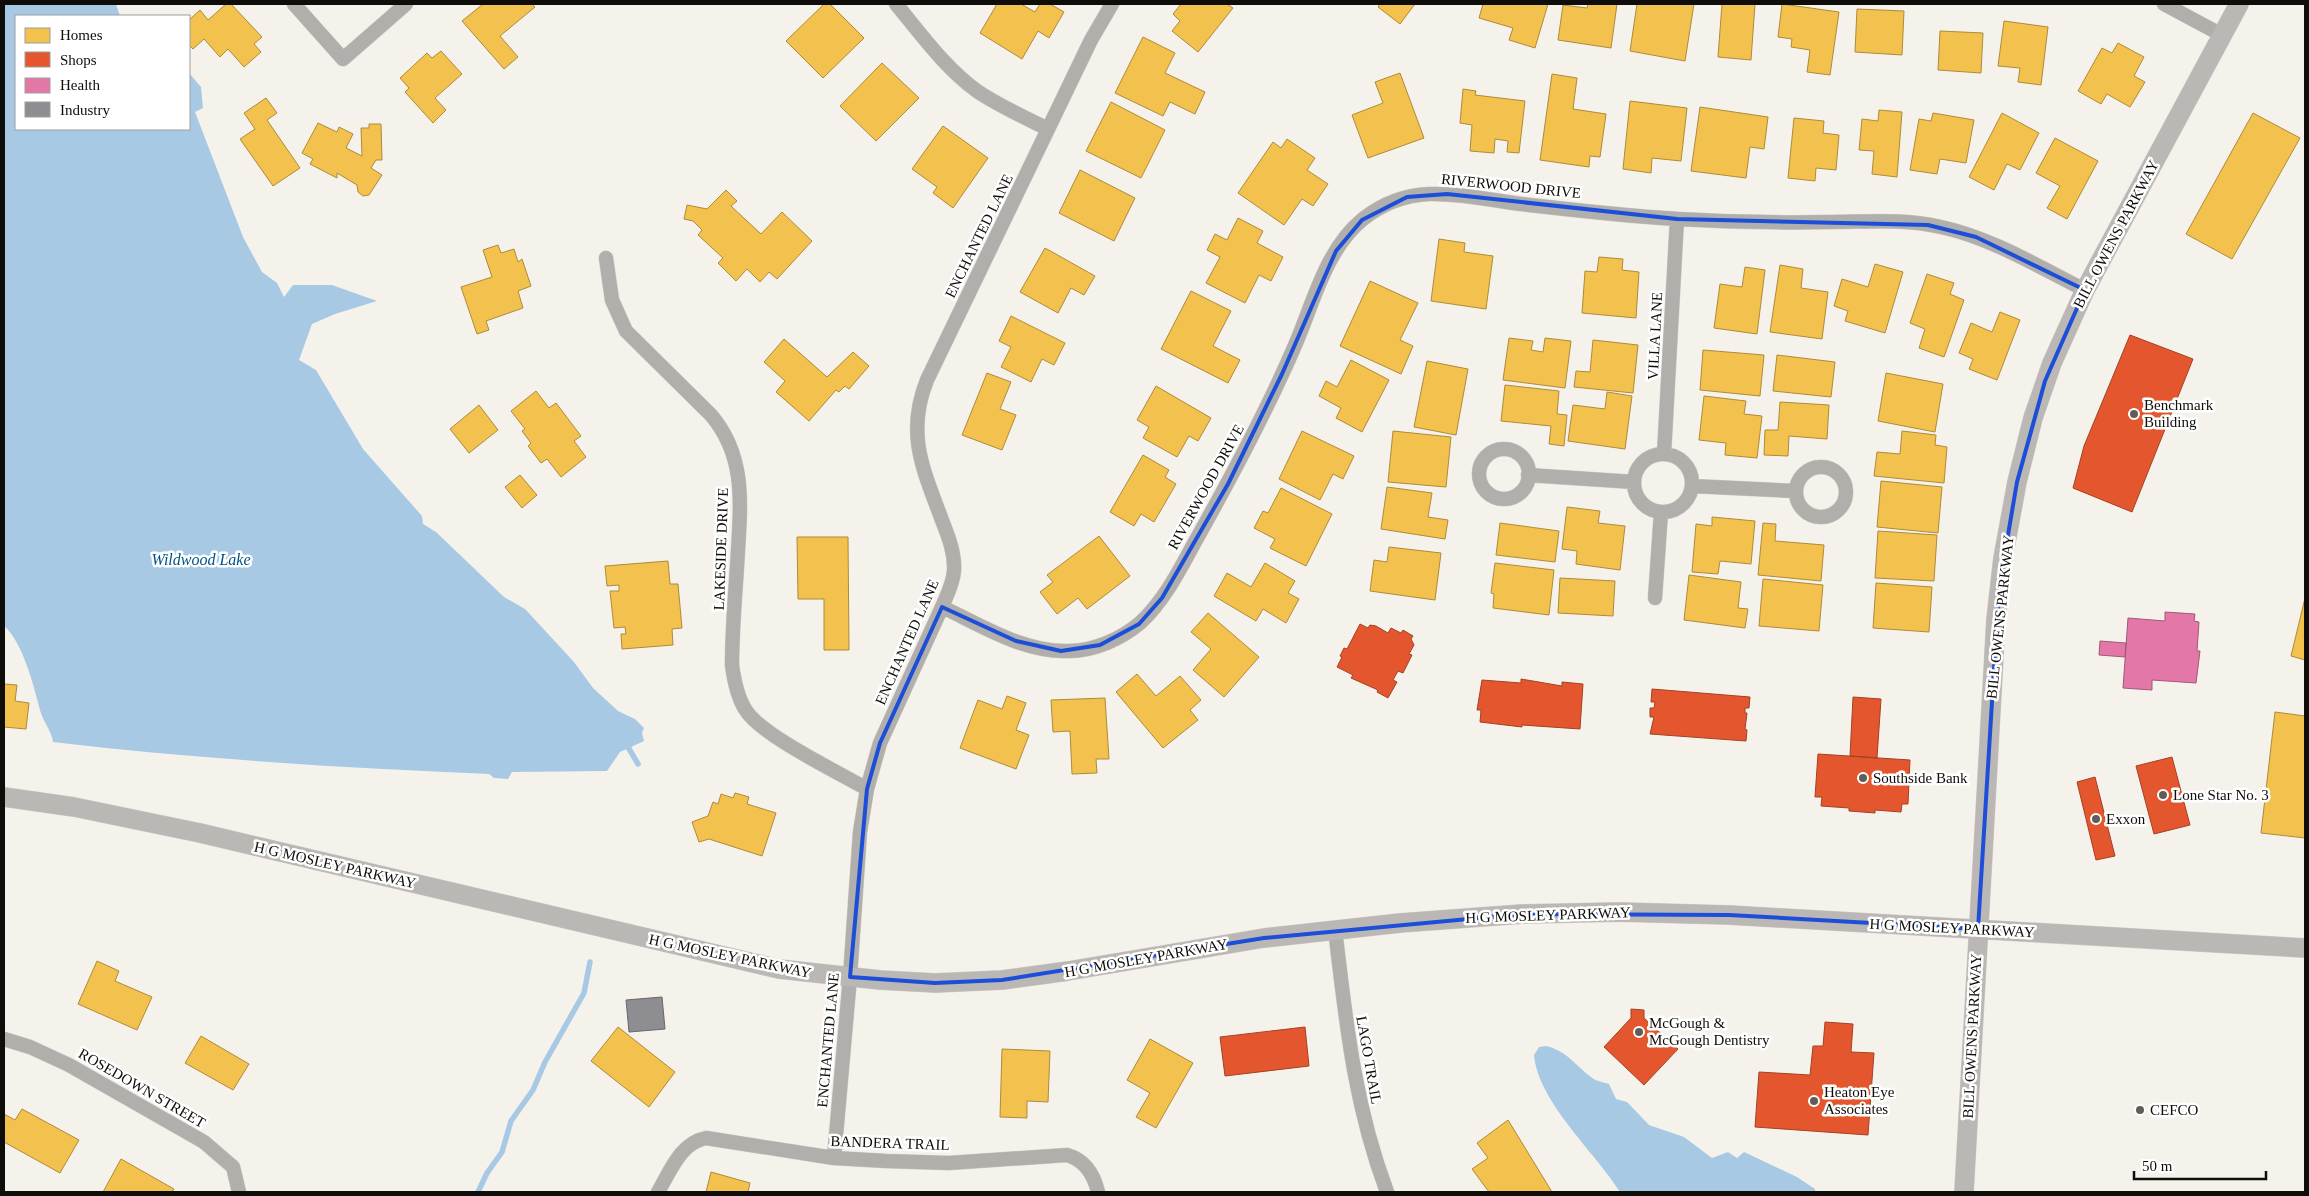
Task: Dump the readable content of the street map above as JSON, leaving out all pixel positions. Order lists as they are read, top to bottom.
{
  "streets": {
    "main road": ["BILL OWENS PARKWAY", "H G MOSLEY PARKWAY"],
    "street": [
      "RIVERWOOD DRIVE",
      "ENCHANTED LANE",
      "VILLA LANE",
      "LAKESIDE DRIVE",
      "LAGO TRAIL",
      "ROSEDOWN STREET",
      "BANDERA TRAIL"
    ]
  },
  "crossings": [
    ["RIVERWOOD DRIVE", "BILL OWENS PARKWAY"],
    ["RIVERWOOD DRIVE", "ENCHANTED LANE"],
    ["RIVERWOOD DRIVE", "VILLA LANE"],
    ["BILL OWENS PARKWAY", "H G MOSLEY PARKWAY"],
    ["ENCHANTED LANE", "LAKESIDE DRIVE"],
    ["ENCHANTED LANE", "H G MOSLEY PARKWAY"],
    ["ENCHANTED LANE", "BANDERA TRAIL"],
    ["H G MOSLEY PARKWAY", "LAGO TRAIL"]
  ],
  "water": ["Wildwood Lake"],
  "places": [
    "Benchmark Building",
    "Southside Bank",
    "Lone Star No. 3",
    "Exxon",
    "McGough & McGough Dentistry",
    "Heaton Eye Associates",
    "CEFCO"
  ],
  "legend": [
    "Homes",
    "Shops",
    "Health",
    "Industry"
  ],
  "scale_bar": "50 m"
}
